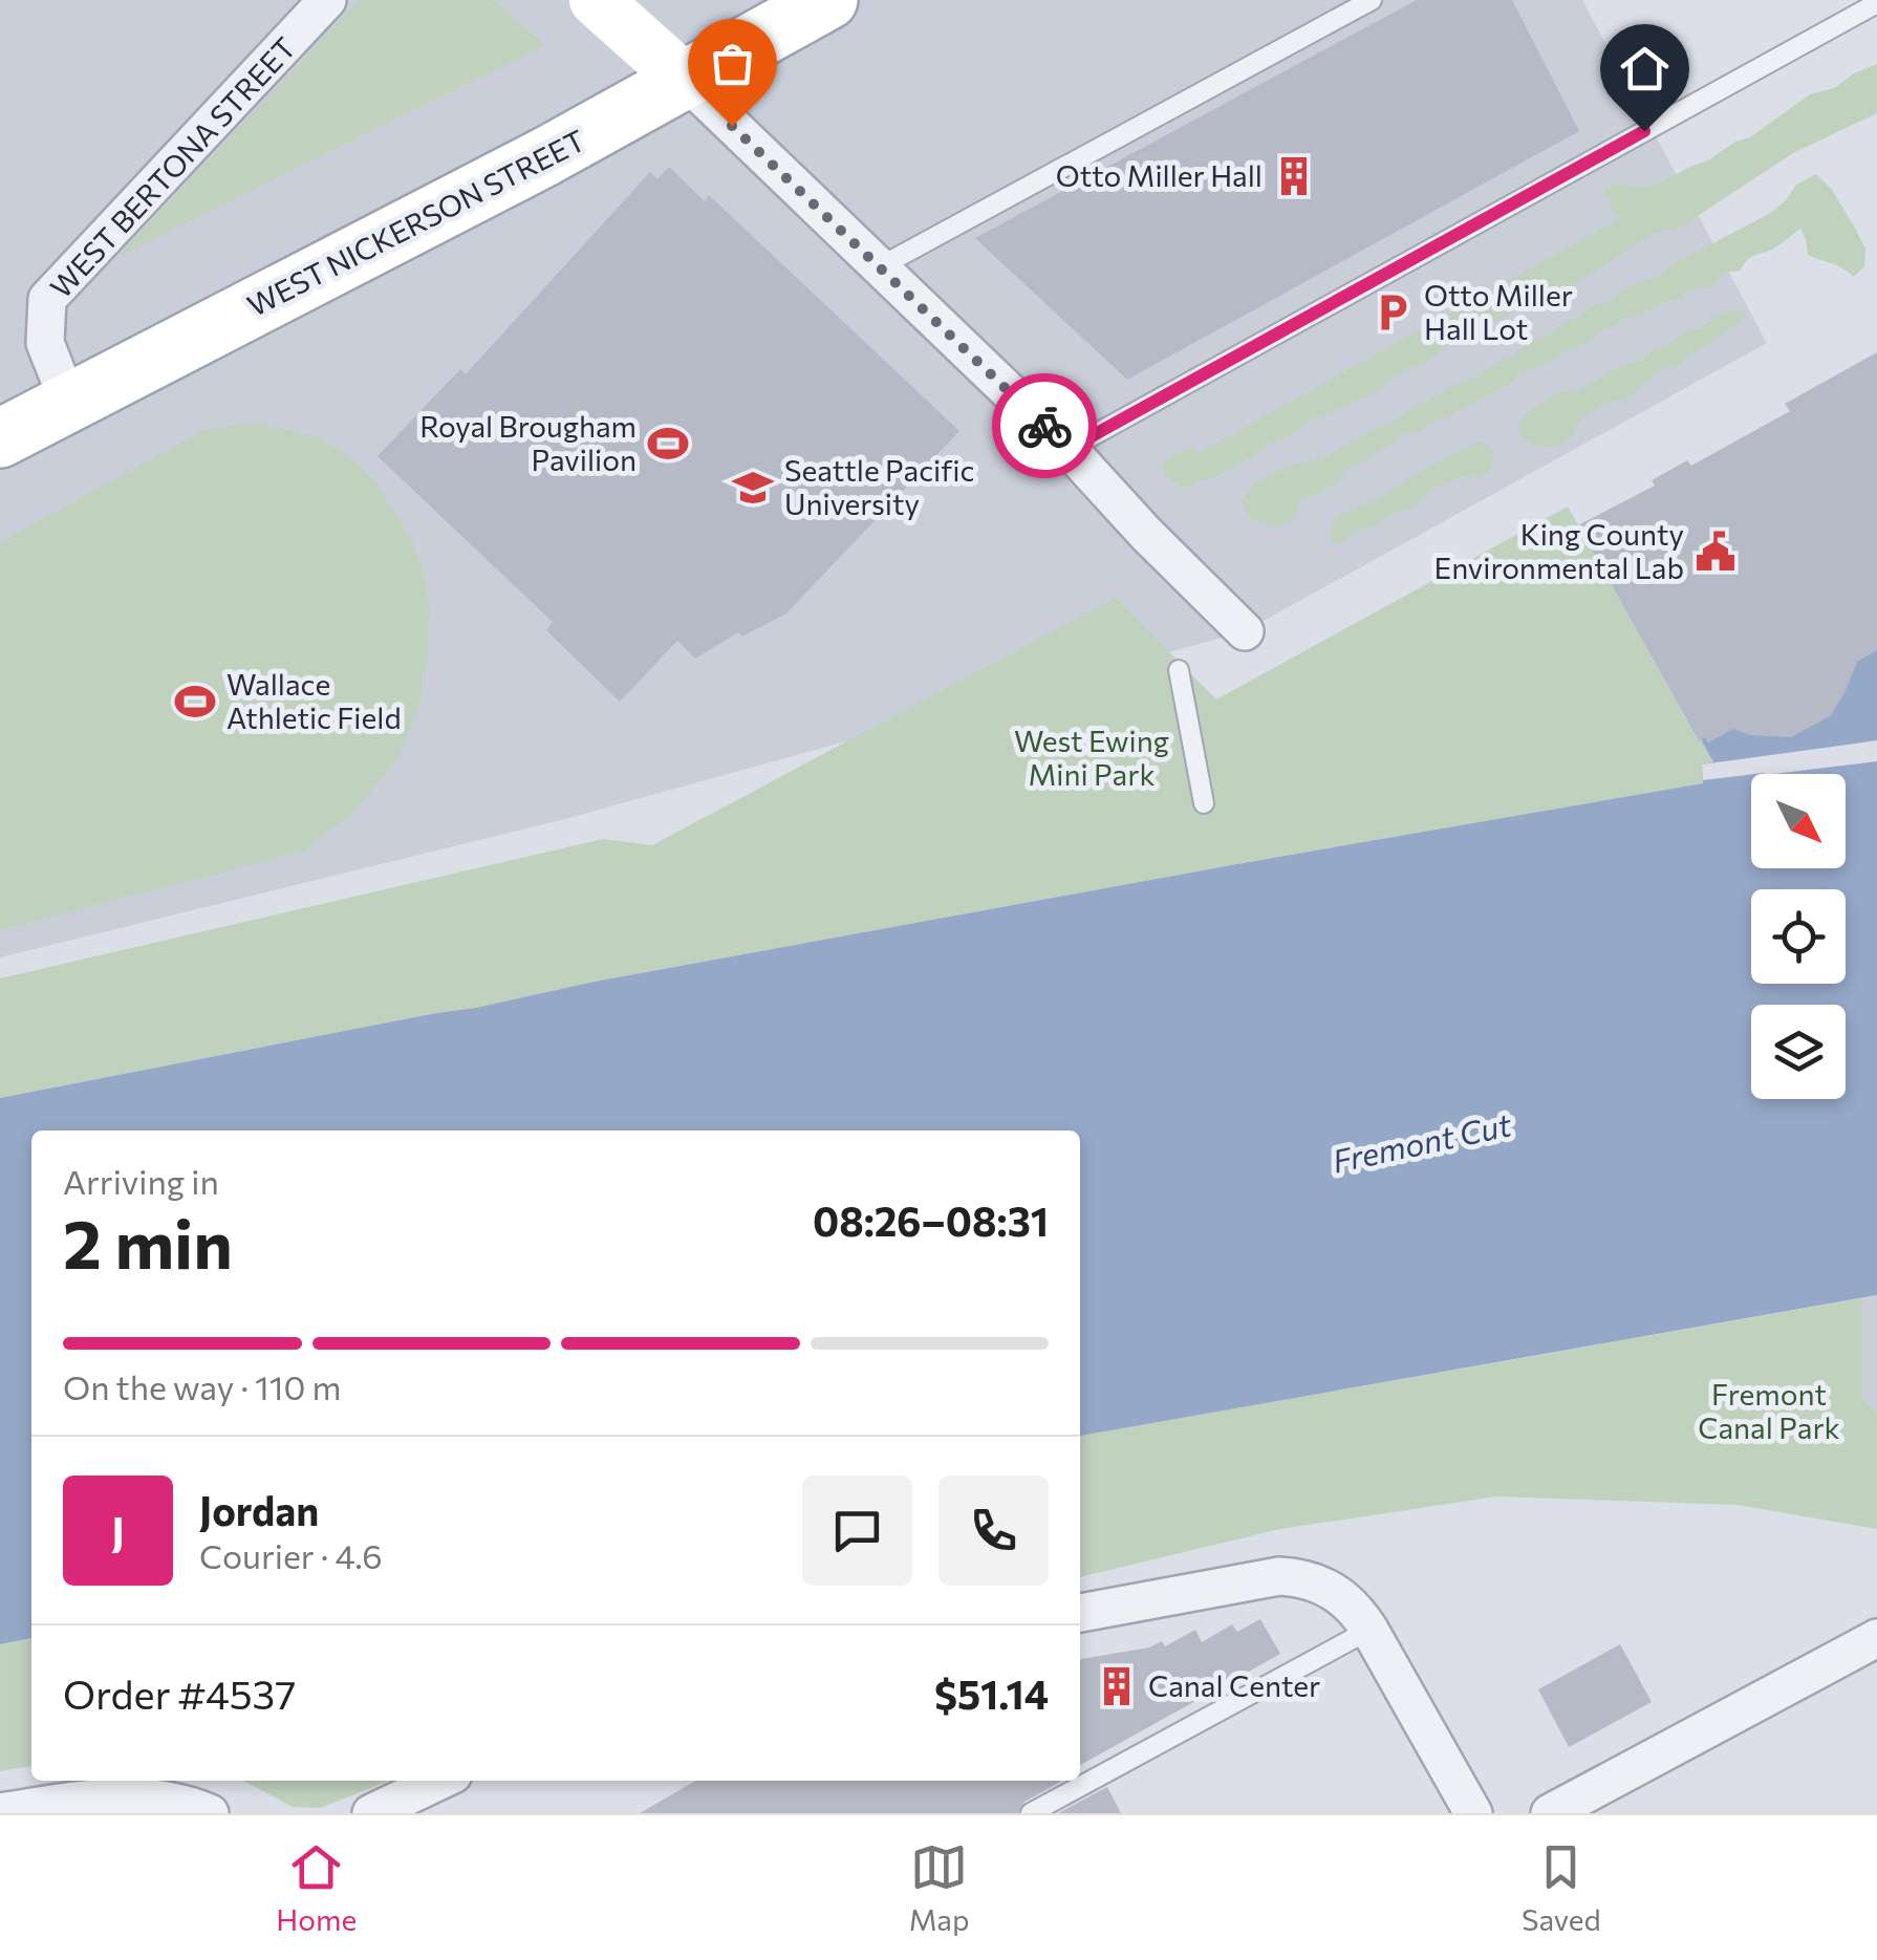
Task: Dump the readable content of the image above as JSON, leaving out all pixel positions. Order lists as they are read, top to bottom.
{
  "streets": {
    "main road": ["WEST NICKERSON STREET"],
    "street": ["WEST BERTONA STREET"]
  },
  "crossings": [
    ["WEST BERTONA STREET", "WEST NICKERSON STREET"]
  ],
  "water": ["Fremont Cut"],
  "parks": ["West Ewing Mini Park", "Fremont Canal Park"],
  "places": {
    "building": ["Otto Miller Hall", "Canal Center"],
    "parking": ["Otto Miller Hall Lot"],
    "sports": ["Royal Brougham Pavilion", "Wallace Athletic Field"],
    "school or university": ["Seattle Pacific University"],
    "public building": ["King County Environmental Lab"]
  },
  "north": "bottom right",
  "page": {
    "heading": ["2 min", "Arriving in", "08:26–08:31"],
    "panel": [
      "Jordan",
      "Courier · 4.6",
      "Order #4537",
      "$51.14"
    ],
    "bar": "On the way · 110 m",
    "round": "J",
    "tabs": ["Home", "Map", "Saved"]
  }
}
